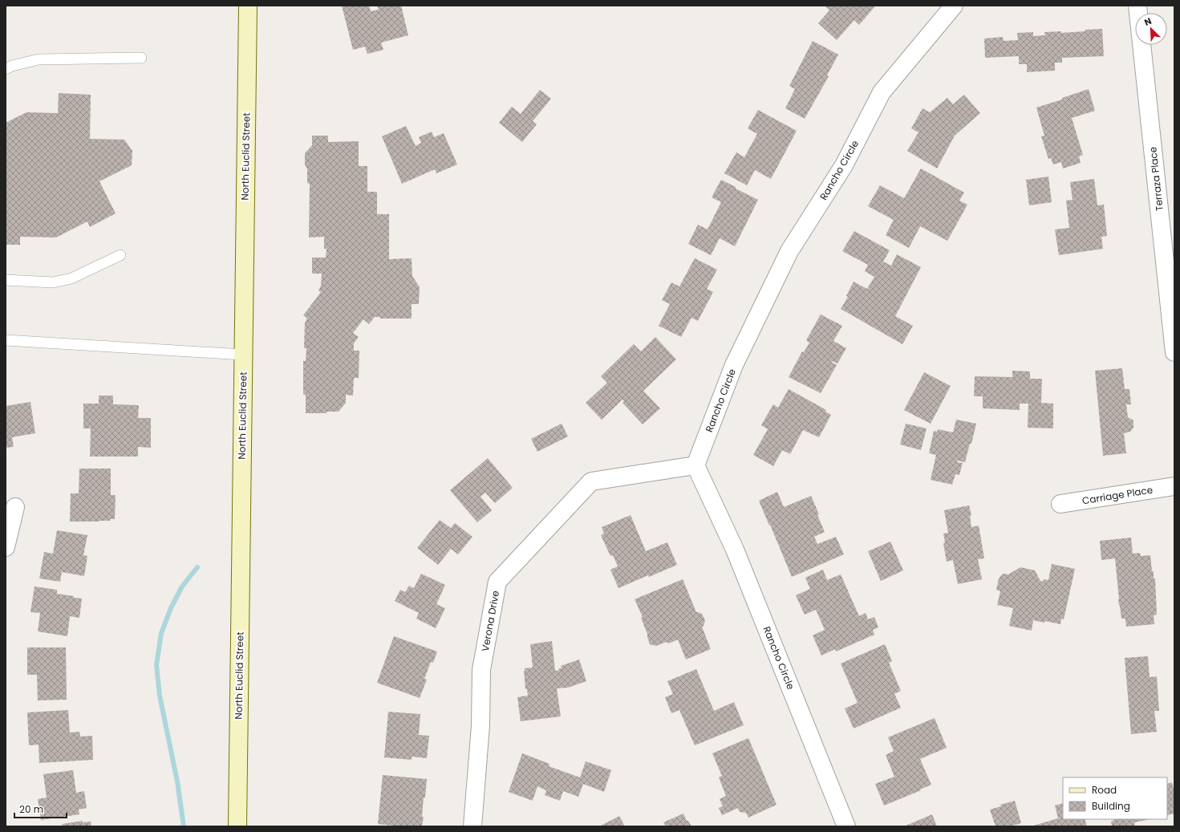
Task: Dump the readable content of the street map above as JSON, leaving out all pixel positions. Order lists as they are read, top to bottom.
{
  "streets": {
    "main road": ["North Euclid Street"],
    "street": [
      "Rancho Circle",
      "Terraza Place",
      "Carriage Place",
      "Verona Drive"
    ]
  },
  "crossings": [
    ["Rancho Circle", "Verona Drive"]
  ],
  "legend": ["Road", "Building"],
  "scale_bar": "20 m",
  "north": "top left"
}
